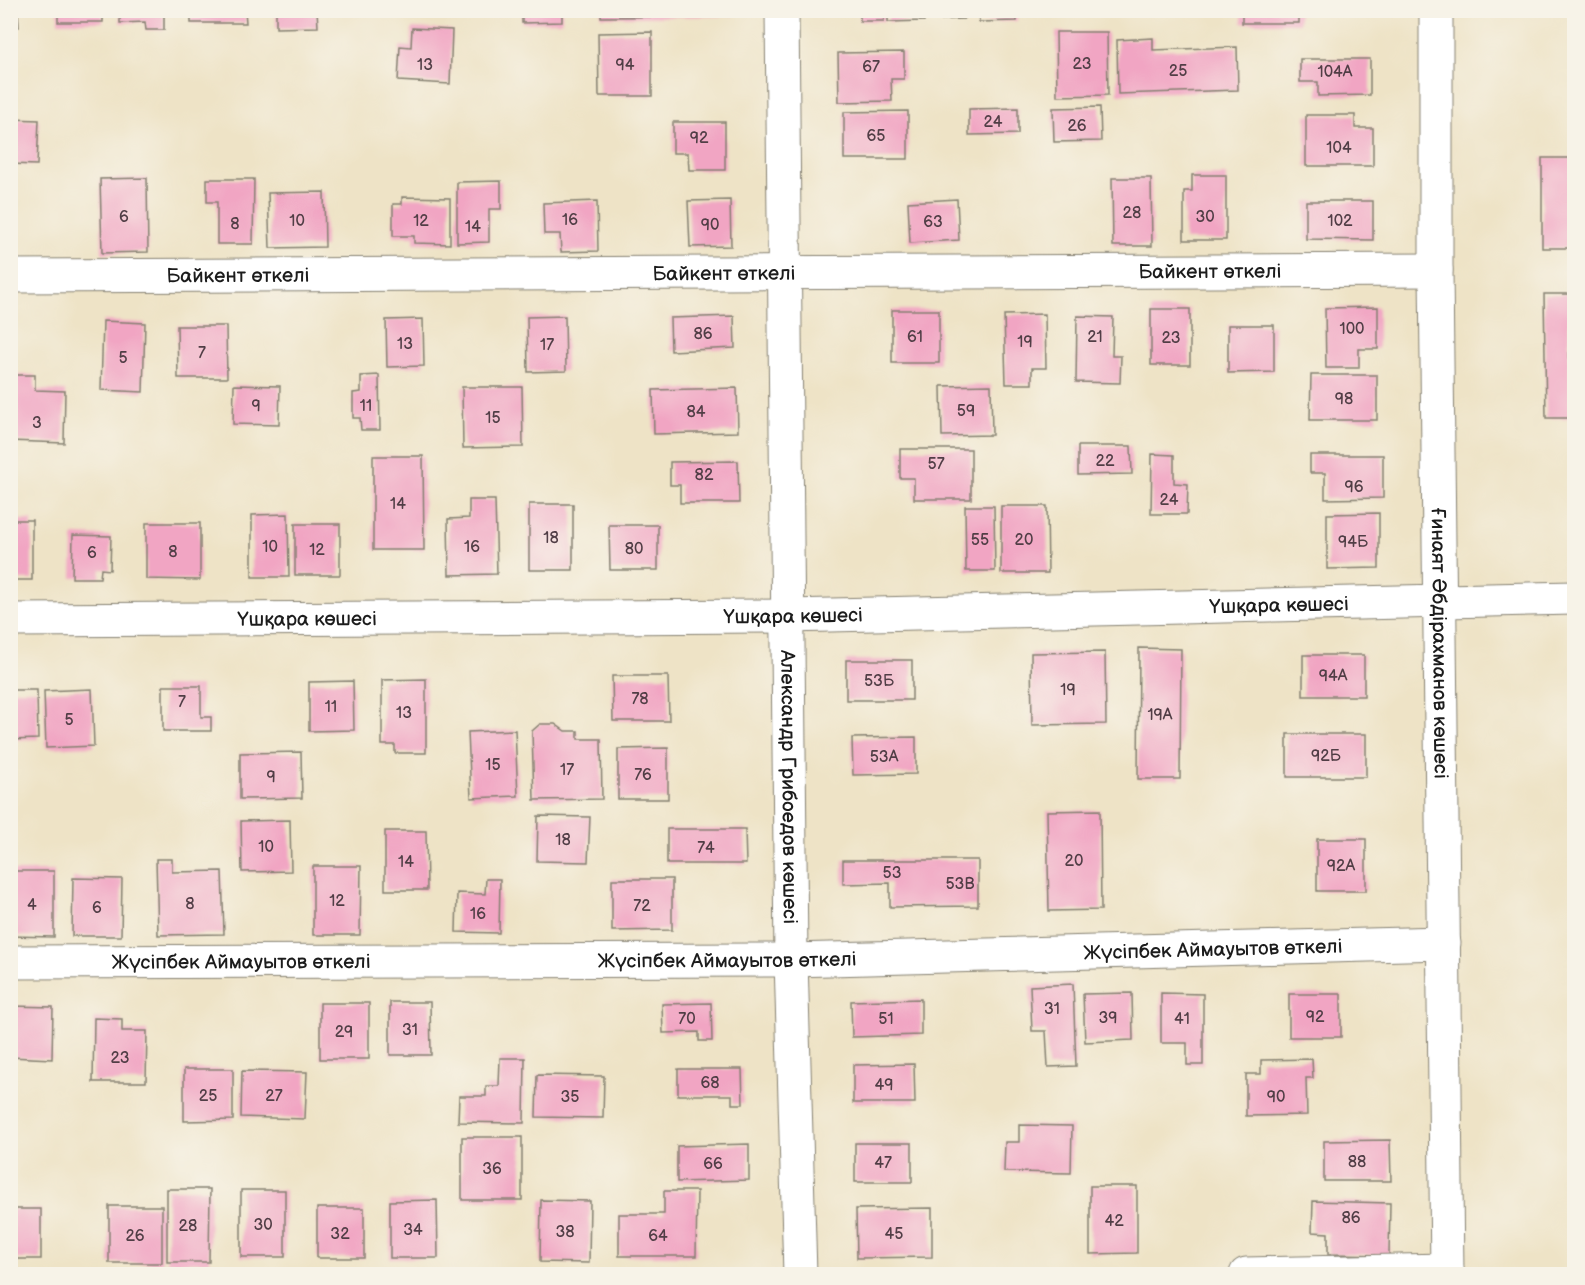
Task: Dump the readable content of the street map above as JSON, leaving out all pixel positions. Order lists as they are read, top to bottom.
{
  "streets": {
    "street": [
      "Байкент өткелі",
      "Үшқара көшесі",
      "Ғинаят Әбдірахманов көшесі",
      "Александр Грибоедов көшесі",
      "Жүсіпбек Аймауытов өткелі"
    ]
  },
  "crossings": [
    ["Байкент өткелі", "Ғинаят Әбдірахманов көшесі"],
    ["Байкент өткелі", "Александр Грибоедов көшесі"],
    ["Үшқара көшесі", "Ғинаят Әбдірахманов көшесі"],
    ["Үшқара көшесі", "Александр Грибоедов көшесі"],
    ["Ғинаят Әбдірахманов көшесі", "Жүсіпбек Аймауытов өткелі"],
    ["Александр Грибоедов көшесі", "Жүсіпбек Аймауытов өткелі"]
  ],
  "house_numbers": [
    "23",
    "13",
    "94",
    "67",
    "25",
    "104А",
    "24",
    "26",
    "65",
    "92",
    "104",
    "28",
    "6",
    "30",
    "16",
    "10",
    "12",
    "102",
    "63",
    "8",
    "90",
    "14",
    "100",
    "86",
    "61",
    "21",
    "23",
    "19",
    "13",
    "17",
    "7",
    "5",
    "98",
    "9",
    "11",
    "59",
    "84",
    "15",
    "3",
    "22",
    "57",
    "82",
    "96",
    "24",
    "14",
    "18",
    "55",
    "20",
    "94Б",
    "10",
    "16",
    "80",
    "12",
    "8",
    "6",
    "94А",
    "53Б",
    "19",
    "78",
    "7",
    "11",
    "13",
    "19А",
    "5",
    "92Б",
    "53А",
    "15",
    "17",
    "76",
    "9",
    "18",
    "10",
    "74",
    "20",
    "14",
    "92А",
    "53",
    "53В",
    "12",
    "8",
    "4",
    "72",
    "6",
    "16",
    "31",
    "92",
    "39",
    "70",
    "51",
    "41",
    "31",
    "29",
    "23",
    "68",
    "49",
    "25",
    "27",
    "35",
    "90",
    "88",
    "47",
    "66",
    "36",
    "86",
    "42",
    "30",
    "28",
    "34",
    "38",
    "32",
    "45",
    "26",
    "64"
  ]
}
